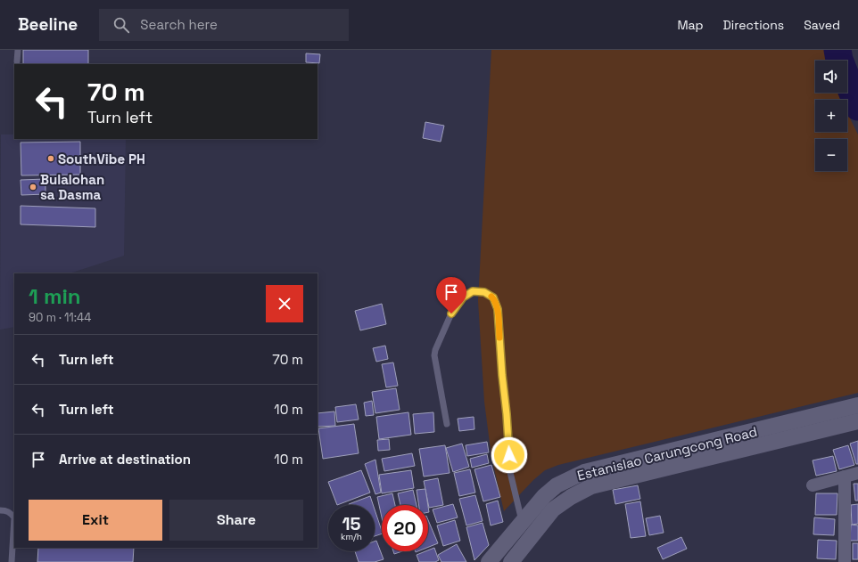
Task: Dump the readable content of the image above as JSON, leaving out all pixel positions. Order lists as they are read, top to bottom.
{
  "streets": {
    "street": ["Estanislao Carungcong Road"]
  },
  "places": ["SouthVibe PH", "Bulalohan sa Dasma"],
  "page": {
    "header": "Beeline",
    "search": "Search here",
    "nav": ["Map", "Directions", "Saved"],
    "map_buttons": ["+", "−"],
    "turn": ["70 m", "Turn left"],
    "heading": ["1 min", "90 m · 11:44"],
    "list": [
      {
        "name": "Turn left",
        "value": "70 m"
      },
      {
        "name": "Turn left",
        "value": "10 m"
      },
      {
        "name": "Arrive at destination",
        "value": "10 m"
      }
    ],
    "buttons": ["Exit", "Share"],
    "speed": "15 km/h",
    "limit": "20"
  }
}
